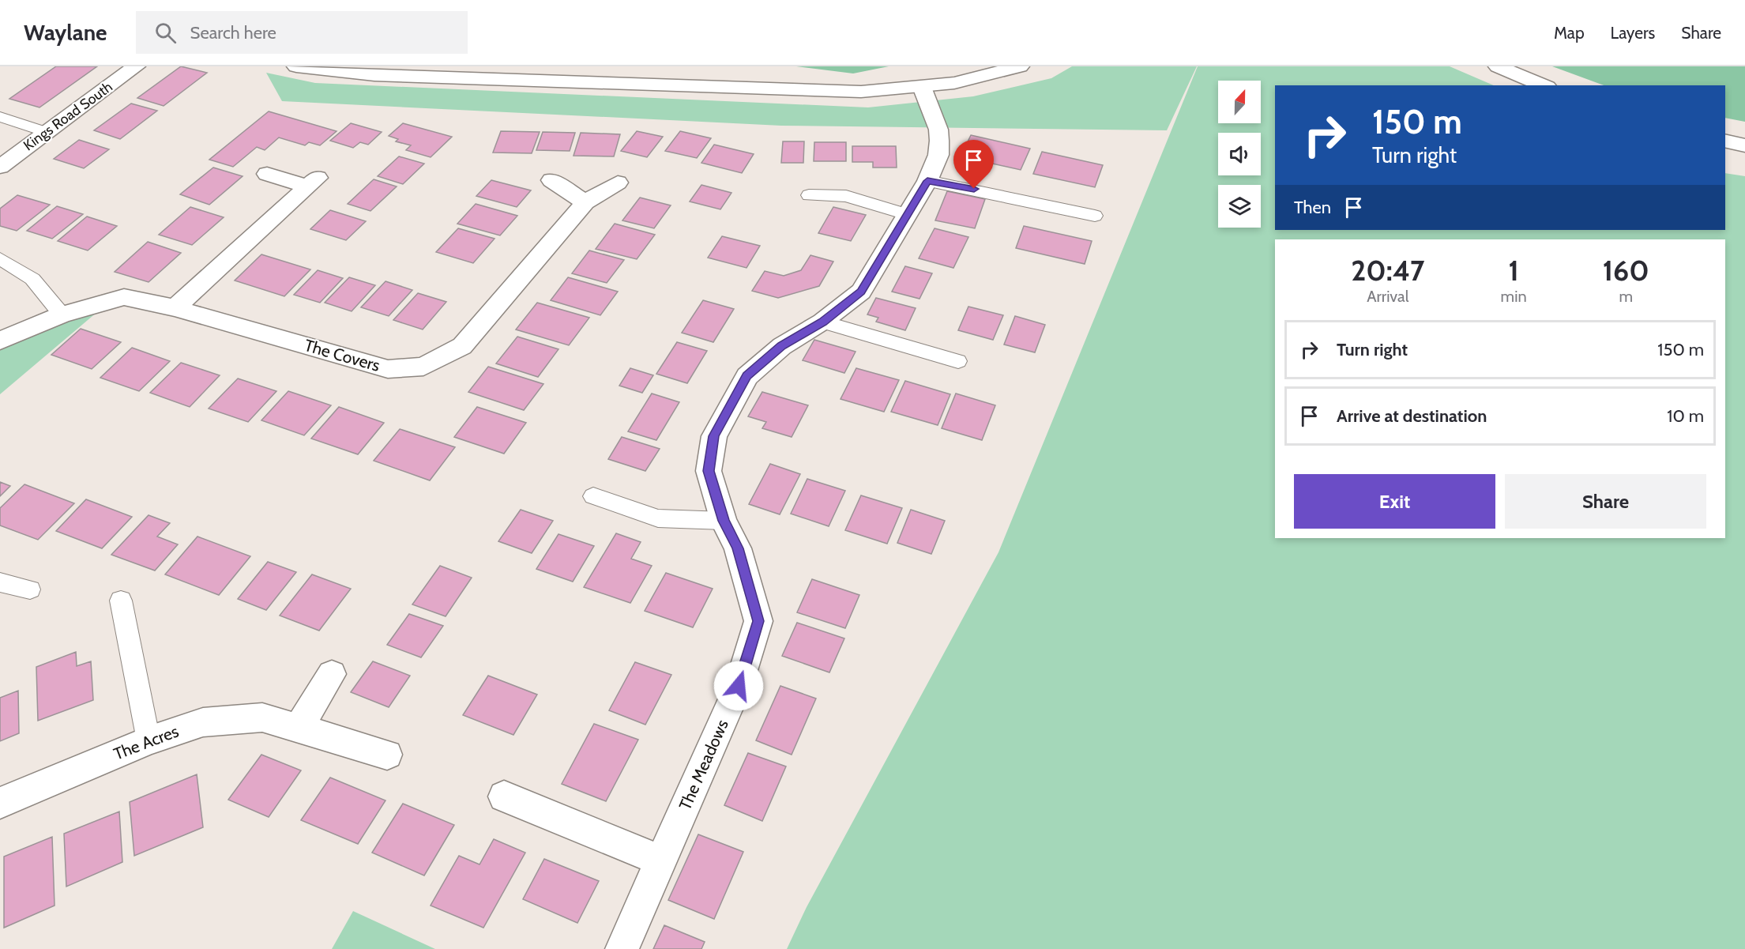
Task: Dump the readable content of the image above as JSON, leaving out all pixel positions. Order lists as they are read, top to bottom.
{
  "streets": {
    "street": [
      "Kings Road South",
      "The Covers",
      "The Acres",
      "The Meadows"
    ]
  },
  "north": "top",
  "page": {
    "header": "Waylane",
    "search": "Search here",
    "nav": ["Map", "Layers", "Share"],
    "turn": ["150 m", "Turn right"],
    "then": "Then",
    "eta": [
      "20:47",
      "Arrival",
      "1",
      "min",
      "160",
      "m"
    ],
    "list": [
      {
        "name": "Turn right",
        "value": "150 m"
      },
      {
        "name": "Arrive at destination",
        "value": "10 m"
      }
    ],
    "buttons": ["Exit", "Share"]
  }
}
